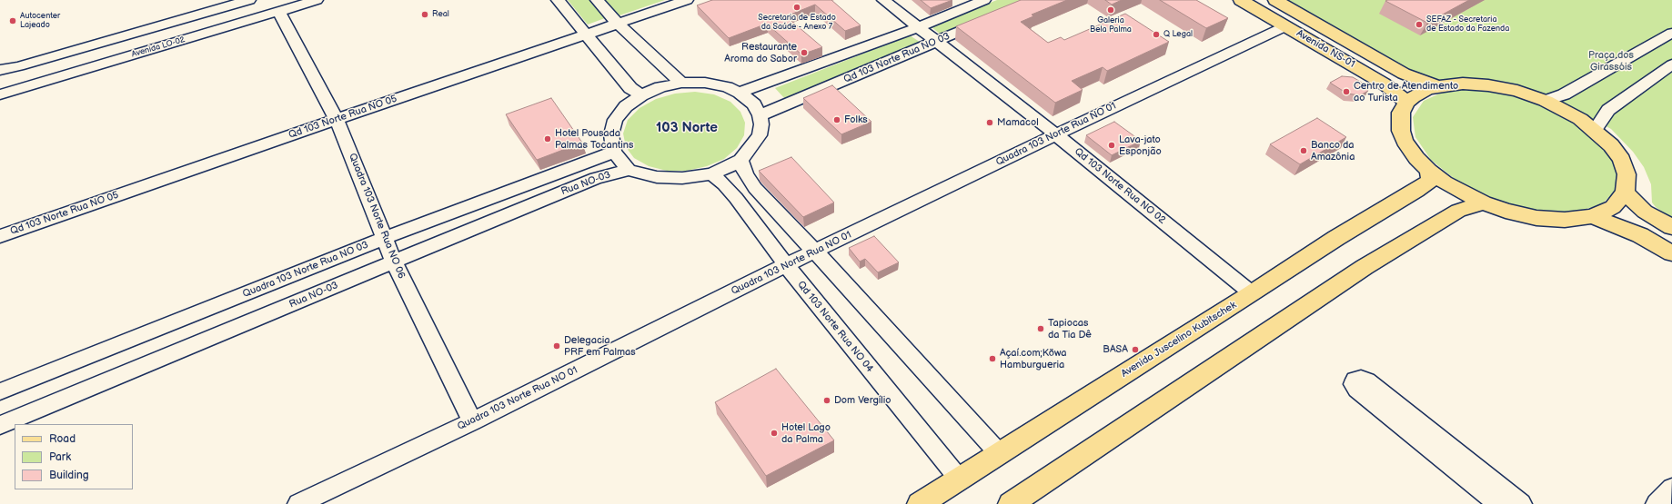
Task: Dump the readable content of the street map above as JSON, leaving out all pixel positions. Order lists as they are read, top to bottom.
{
  "streets": {
    "main road": ["Avenida NS-01", "Avenida Juscelino Kubitschek"],
    "street": [
      "Avenida LO-02",
      "Qd 103 Norte Rua NO 03",
      "Qd 103 Norte Rua NO 05",
      "Quadra 103 Norte Rua NO 01",
      "Rua NO-03",
      "Qd 103 Norte Rua NO 02",
      "Quadra 103 Norte Rua NO 06",
      "Quadra 103 Norte Rua NO 03",
      "Qd 103 Norte Rua NO 04"
    ]
  },
  "crossings": [
    ["Avenida LO-02", "Quadra 103 Norte Rua NO 06"],
    ["Avenida NS-01", "Quadra 103 Norte Rua NO 01"],
    ["Qd 103 Norte Rua NO 03", "Rua NO-03"],
    ["Qd 103 Norte Rua NO 03", "Qd 103 Norte Rua NO 02"],
    ["Qd 103 Norte Rua NO 03", "Quadra 103 Norte Rua NO 03"],
    ["Qd 103 Norte Rua NO 03", "Qd 103 Norte Rua NO 04"],
    ["Qd 103 Norte Rua NO 05", "Quadra 103 Norte Rua NO 06"],
    ["Quadra 103 Norte Rua NO 01", "Qd 103 Norte Rua NO 02"],
    ["Quadra 103 Norte Rua NO 01", "Quadra 103 Norte Rua NO 06"],
    ["Quadra 103 Norte Rua NO 01", "Qd 103 Norte Rua NO 04"],
    ["Rua NO-03", "Quadra 103 Norte Rua NO 06"],
    ["Rua NO-03", "Quadra 103 Norte Rua NO 03"],
    ["Rua NO-03", "Qd 103 Norte Rua NO 04"],
    ["Qd 103 Norte Rua NO 02", "Avenida Juscelino Kubitschek"],
    ["Quadra 103 Norte Rua NO 06", "Quadra 103 Norte Rua NO 03"],
    ["Quadra 103 Norte Rua NO 03", "Qd 103 Norte Rua NO 04"],
    ["Qd 103 Norte Rua NO 04", "Avenida Juscelino Kubitschek"]
  ],
  "districts": ["103 Norte"],
  "parks": ["Praça dos Girassóis"],
  "places": [
    "Secretaria de Estado da Saúde - Anexo 7",
    "Galeria Bela Palma",
    "Real",
    "Autocenter Lajeado",
    "SEFAZ - Secretaria de Estado da Fazenda",
    "Q Legal",
    "Restaurante Aroma do Sabor",
    "Centro de Atendimento ao Turista",
    "Folks",
    "Mamacol",
    "Hotel Pousada Palmas Tocantins",
    "Lava-jato Esponjão",
    "Banco da Amazônia",
    "Tapiocas da Tia Dê",
    "Delegacia PRF em Palmas",
    "BASA",
    "Açaí.com;Köwa Hamburgueria",
    "Dom Vergílio",
    "Hotel Lago da Palma"
  ],
  "legend": ["Road", "Park", "Building"]
}
